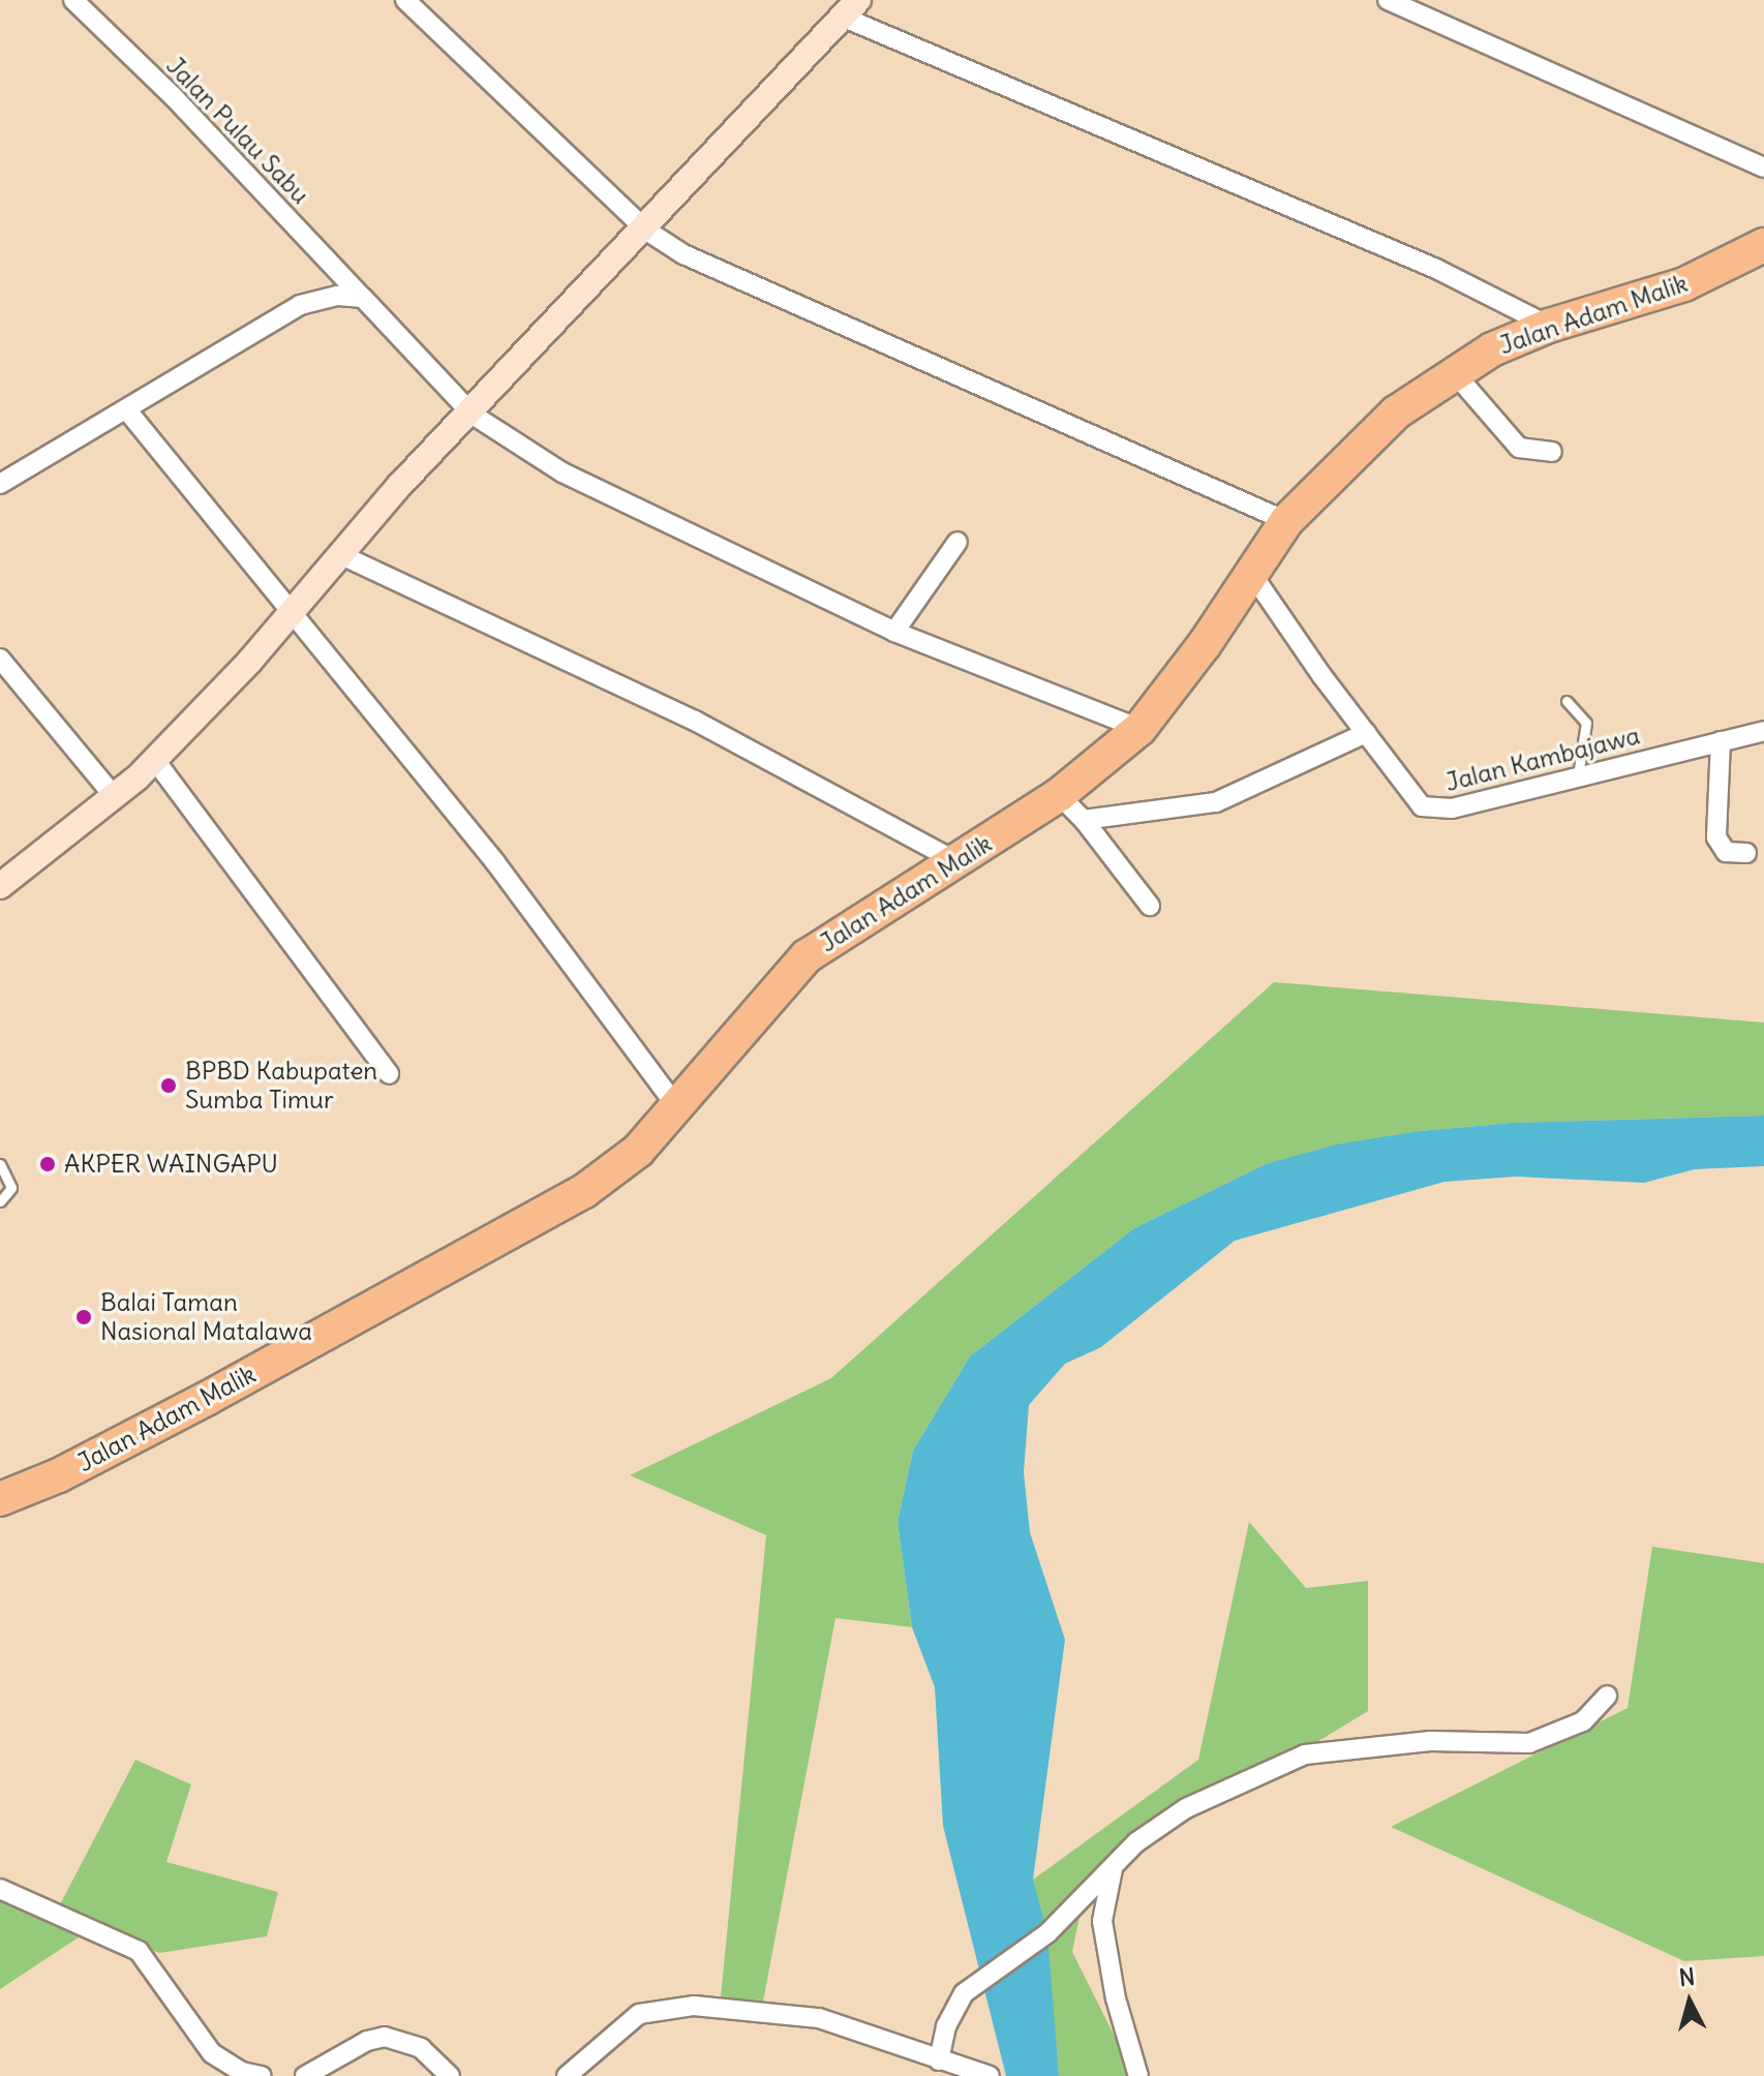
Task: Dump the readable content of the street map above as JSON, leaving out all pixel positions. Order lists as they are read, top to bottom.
{
  "streets": {
    "highway": ["Jalan Adam Malik"],
    "street": ["Jalan Pulau Sabu", "Jalan Kambajawa"]
  },
  "crossings": [
    ["Jalan Pulau Sabu", "Jalan Adam Malik"],
    ["Jalan Adam Malik", "Jalan Kambajawa"]
  ],
  "places": ["BPBD Kabupaten Sumba Timur", "AKPER WAINGAPU", "Balai Taman Nasional Matalawa"],
  "north": "top"
}
